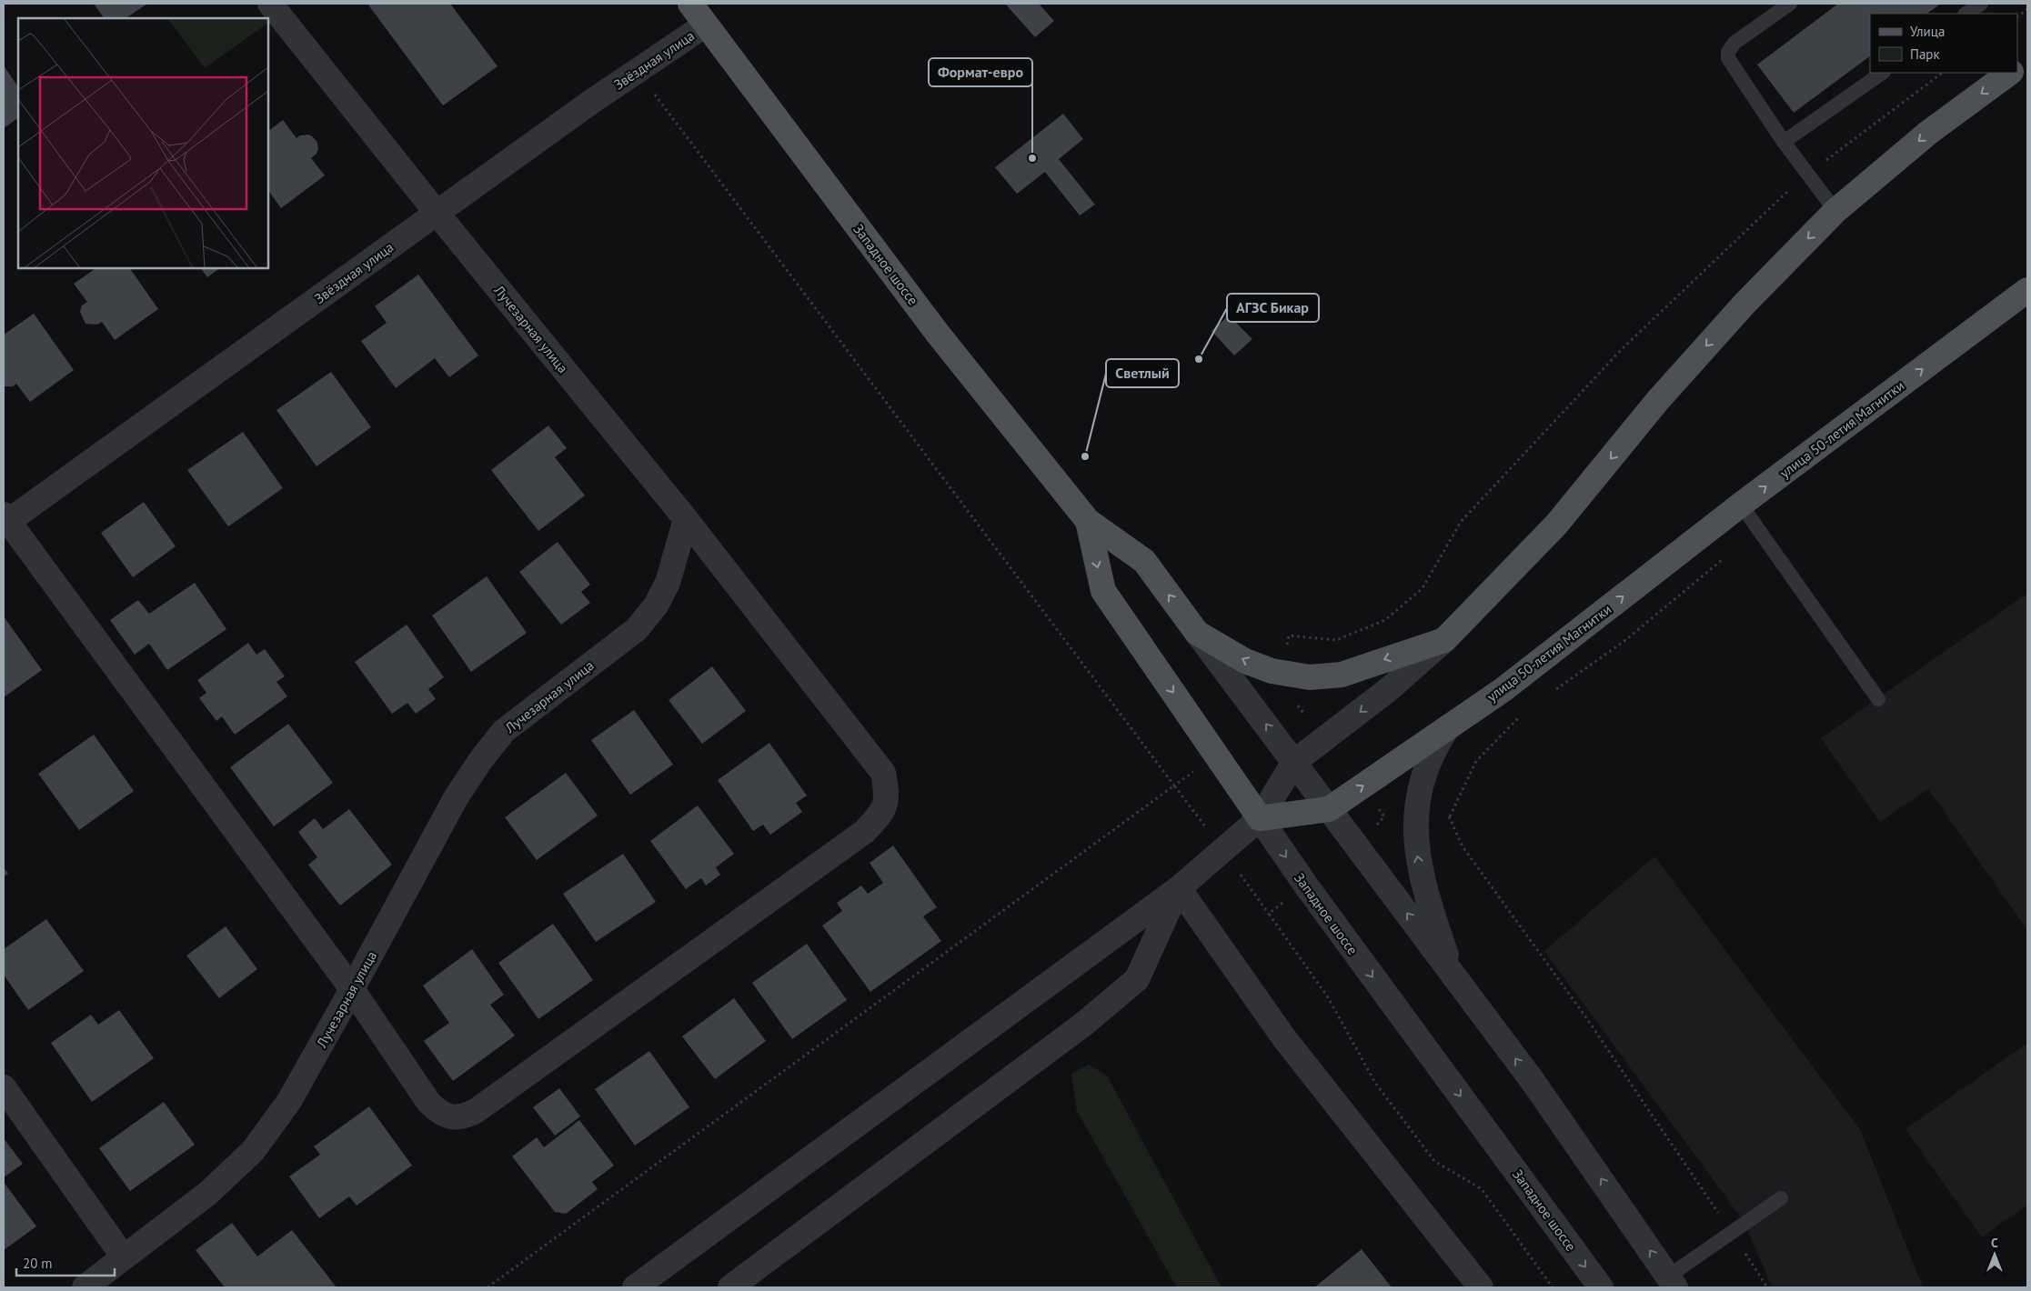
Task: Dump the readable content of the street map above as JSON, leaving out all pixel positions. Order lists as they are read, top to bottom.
{
  "streets": {
    "main road": ["Западное шоссе", "улица 50-летия Магнитки"],
    "street": ["Звёздная улица", "Лучезарная улица"]
  },
  "crossings": [
    ["Звёздная улица", "Западное шоссе"],
    ["Звёздная улица", "Лучезарная улица"],
    ["Западное шоссе", "улица 50-летия Магнитки"]
  ],
  "places": ["Формат-евро", "АГЗС Бикар", "Светлый"],
  "legend": ["Улица", "Парк"],
  "scale_bar": "20 m",
  "north": "top"
}
